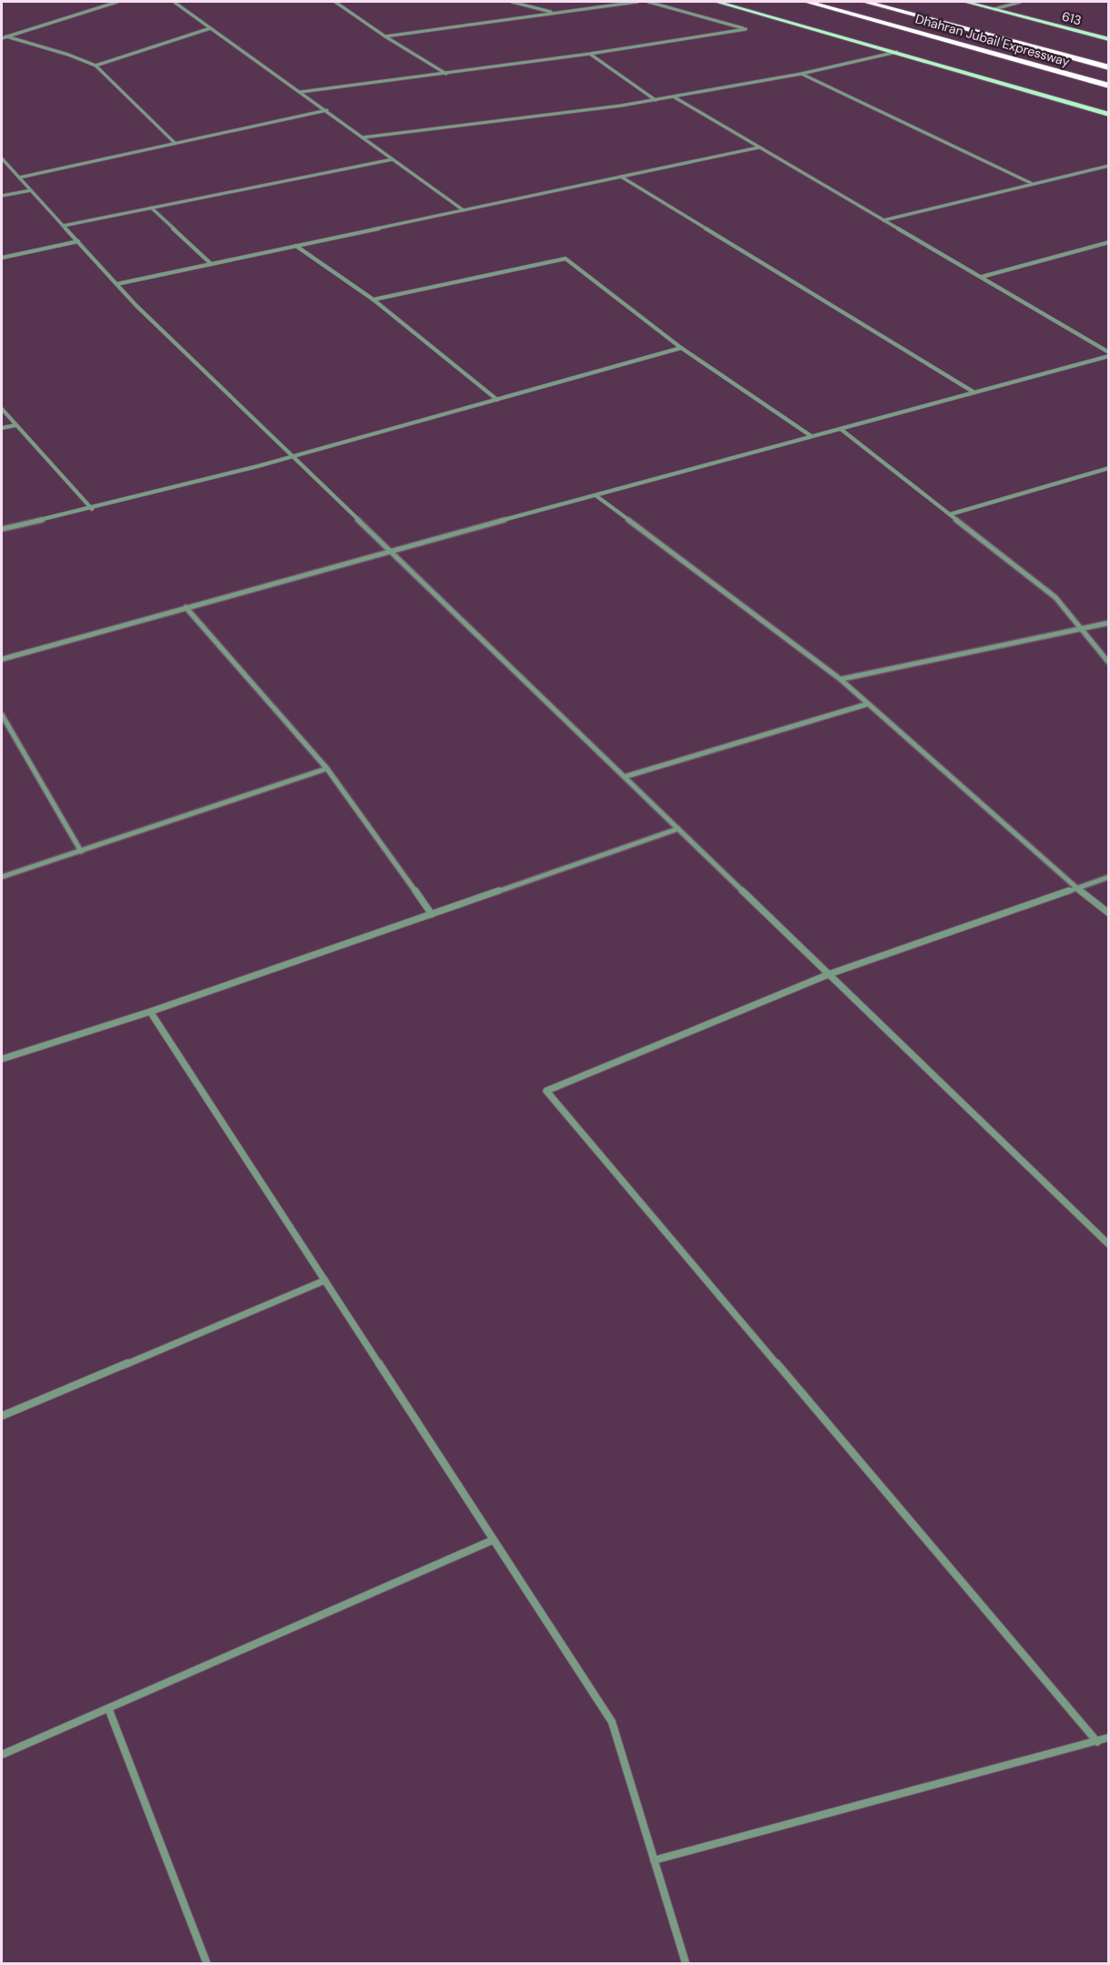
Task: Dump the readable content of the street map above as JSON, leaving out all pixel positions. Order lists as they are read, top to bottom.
{
  "streets": {
    "highway": ["Dhahran Jubail Expressway"],
    "main road": ["613"]
  }
}
